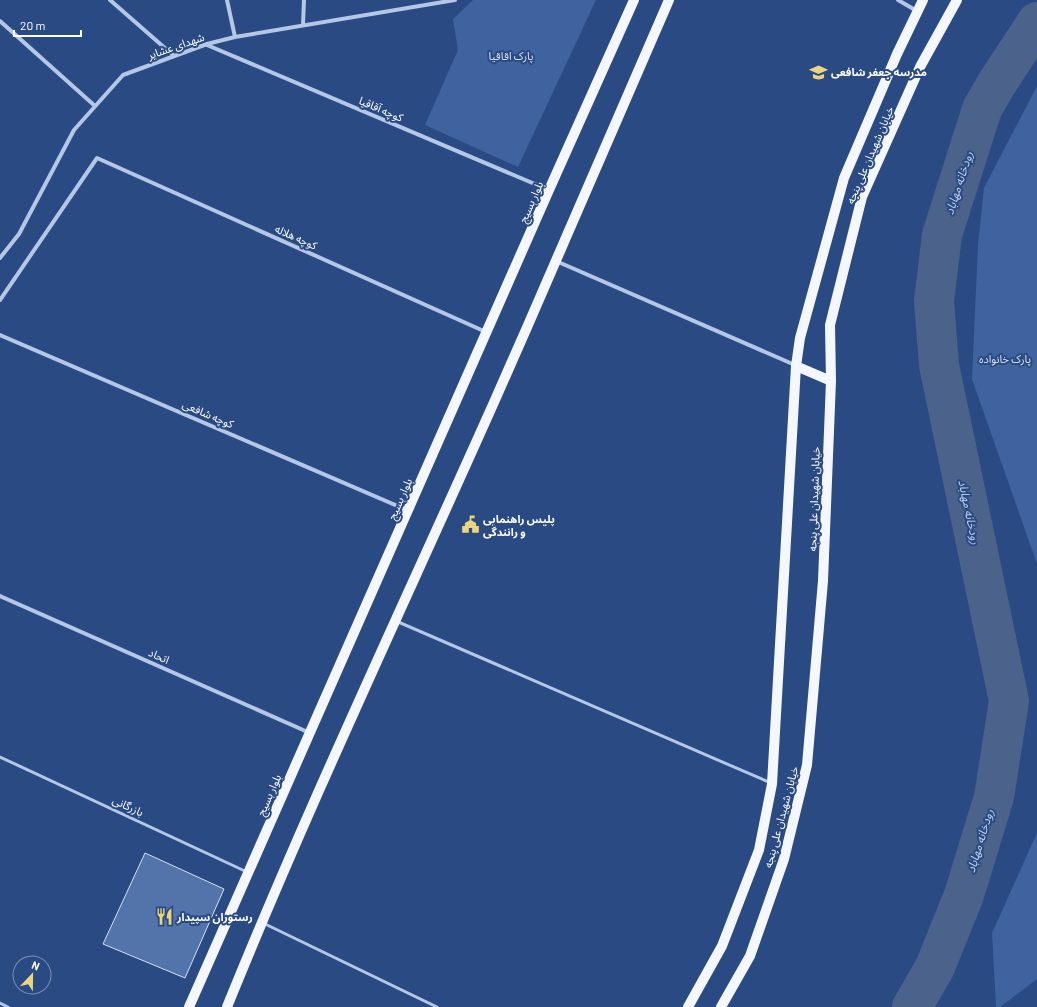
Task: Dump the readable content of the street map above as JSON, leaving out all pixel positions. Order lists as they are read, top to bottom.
{
  "streets": {
    "main road": ["خیابان شهیدان علی پنجه", "بلوار بسیج"],
    "street": [
      "شهدای عشایر",
      "کوچه آقاقیا",
      "کوچه هلاله",
      "کوچه شافعی",
      "اتحاد"
    ],
    "lane": ["بازرگانی"]
  },
  "crossings": [
    ["شهدای عشایر", "کوچه آقاقیا"],
    ["کوچه آقاقیا", "بلوار بسیج"],
    ["بلوار بسیج", "کوچه هلاله"],
    ["بلوار بسیج", "کوچه شافعی"],
    ["بلوار بسیج", "اتحاد"],
    ["بلوار بسیج", "بازرگانی"]
  ],
  "water": ["رودخانه مهاباد"],
  "parks": ["پارک اقاقیا", "پارک خانواده"],
  "places": {
    "school or university": ["مدرسه جعفر شافعی"],
    "public building": ["پلیس راهنمایی و رانندگی"],
    "restaurant": ["رستوران سپیدار"]
  },
  "scale_bar": "20 m",
  "north": "top"
}
